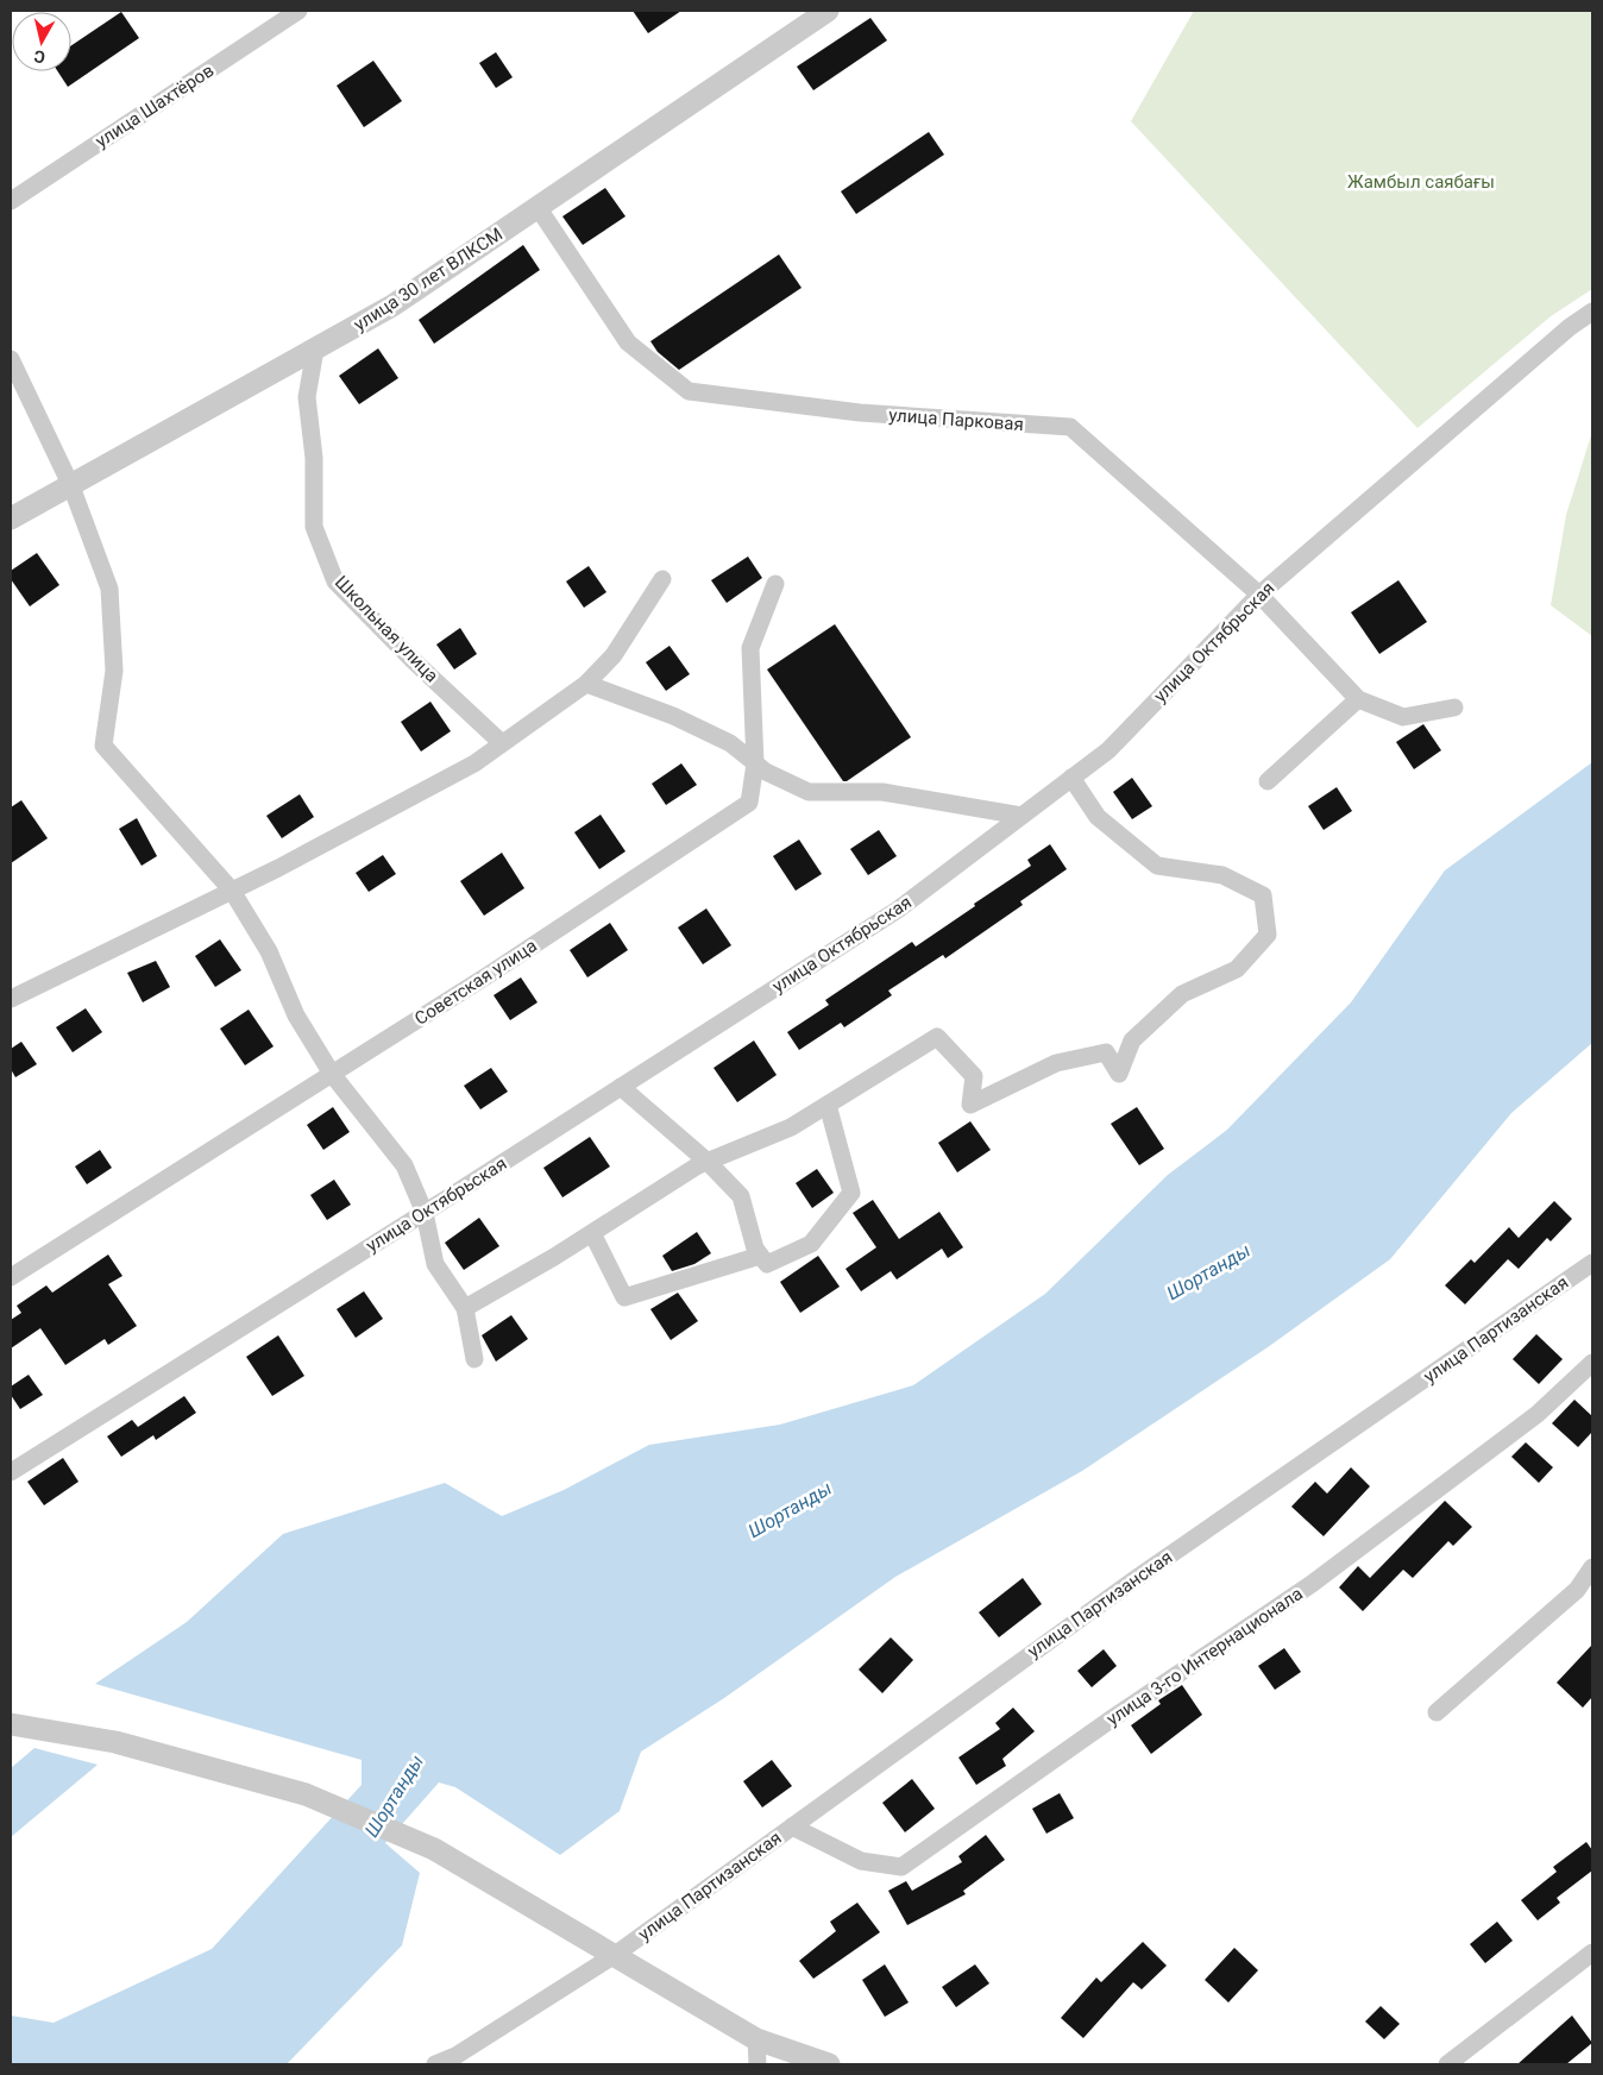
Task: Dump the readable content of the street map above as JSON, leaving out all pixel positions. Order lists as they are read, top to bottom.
{
  "streets": {
    "street": [
      "улица Шахтёров",
      "улица 30 лет ВЛКСМ",
      "улица Парковая",
      "Школьная улица",
      "улица Октябрьская",
      "Советская улица",
      "улица Партизанская",
      "улица 3-го Интернационала"
    ]
  },
  "crossings": [
    ["улица 30 лет ВЛКСМ", "улица Парковая"],
    ["улица 30 лет ВЛКСМ", "Школьная улица"],
    ["улица Парковая", "улица Октябрьская"],
    ["улица Партизанская", "улица 3-го Интернационала"]
  ],
  "water": ["Шортанды"],
  "parks": ["Жамбыл саябағы"],
  "north": "bottom"
}
